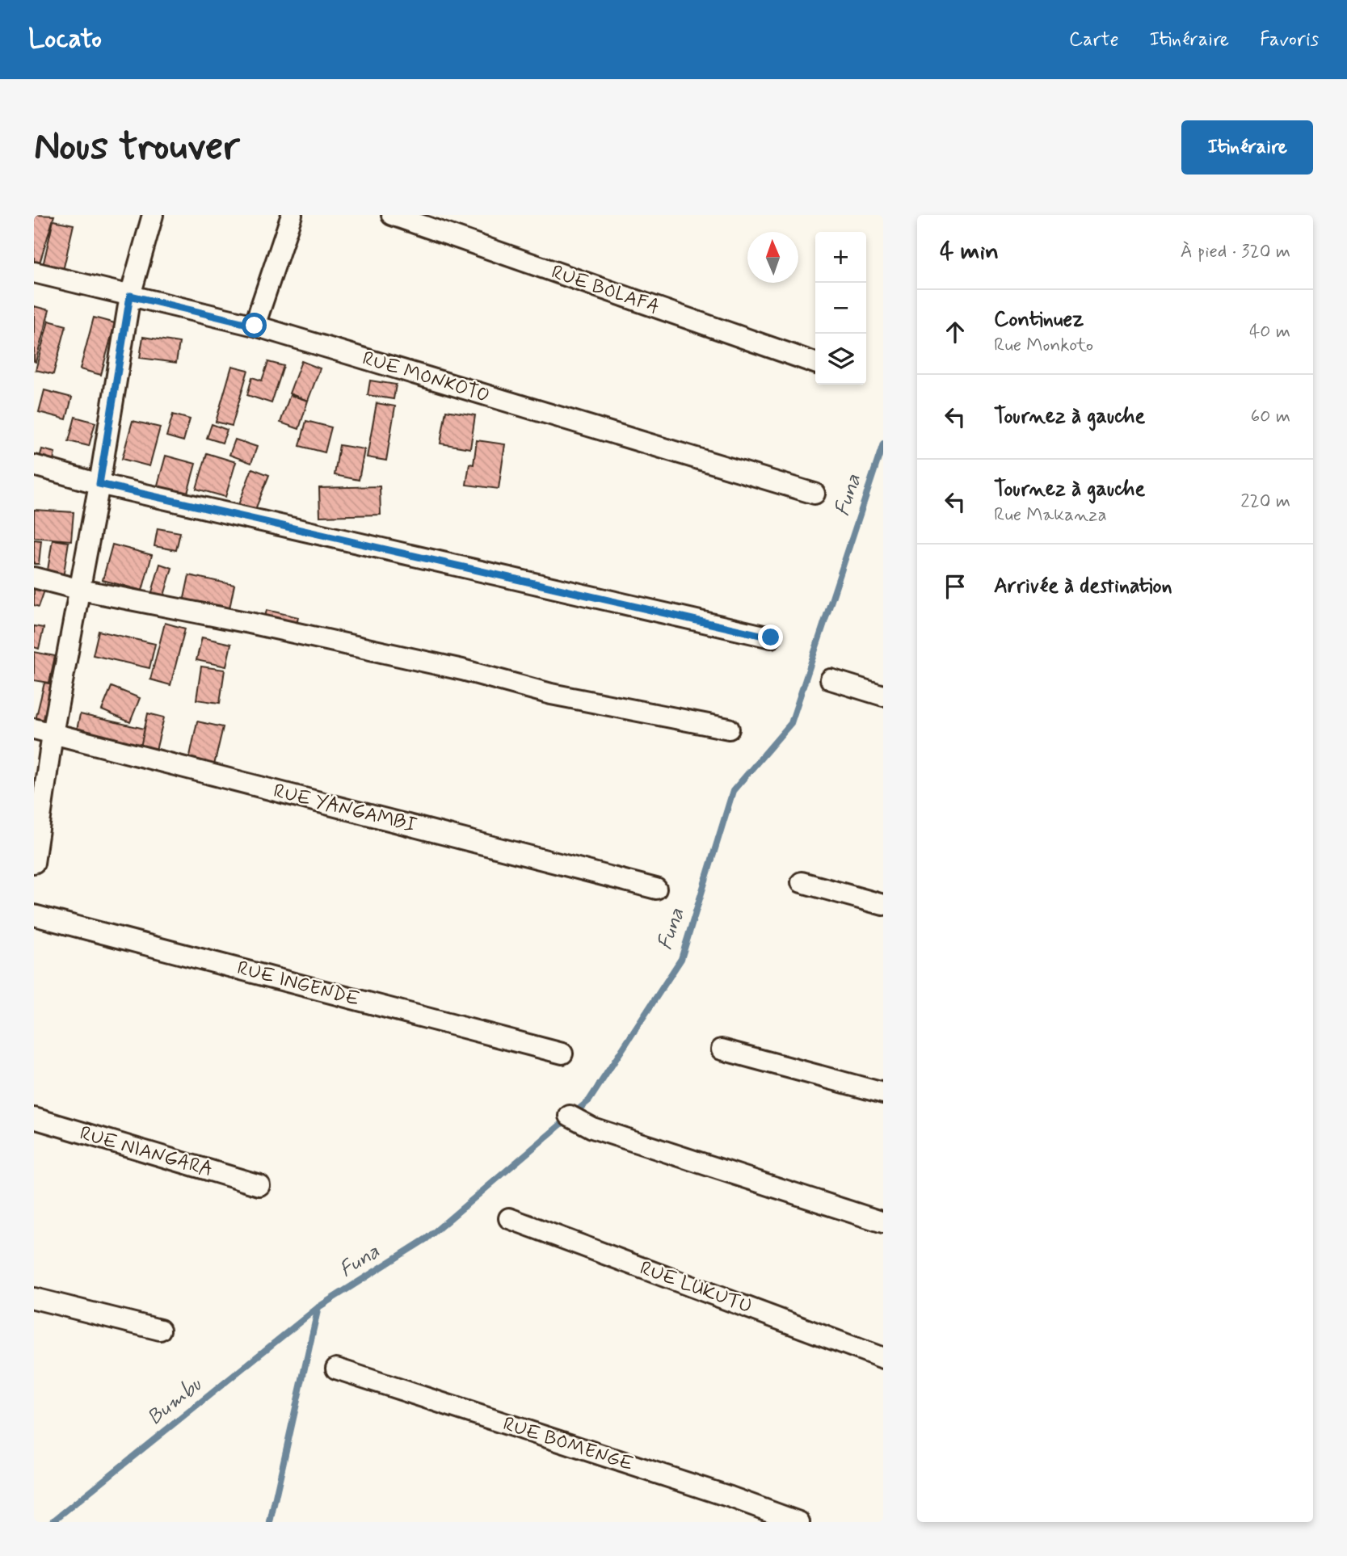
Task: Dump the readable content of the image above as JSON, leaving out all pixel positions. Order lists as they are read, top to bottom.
{
  "streets": {
    "street": [
      "RUE BOLAFA",
      "RUE MONKOTO",
      "RUE YANGAMBI",
      "RUE INGENDE",
      "RUE NIANGARA",
      "RUE LUKUTU",
      "RUE BOMENGE"
    ]
  },
  "water": ["Funa", "Bumbu"],
  "north": "top",
  "page": {
    "header": "Locato",
    "nav": ["Carte", "Itinéraire", "Favoris"],
    "buttons": "Itinéraire",
    "title": "Nous trouver",
    "heading": ["4 min", "À pied · 320 m"],
    "map_buttons": ["+", "−"],
    "list": [
      ["Continuez", "Rue Monkoto", "40 m"],
      ["Tournez à gauche", "60 m"],
      ["Tournez à gauche", "Rue Makanza", "220 m"],
      "Arrivée à destination"
    ]
  }
}
